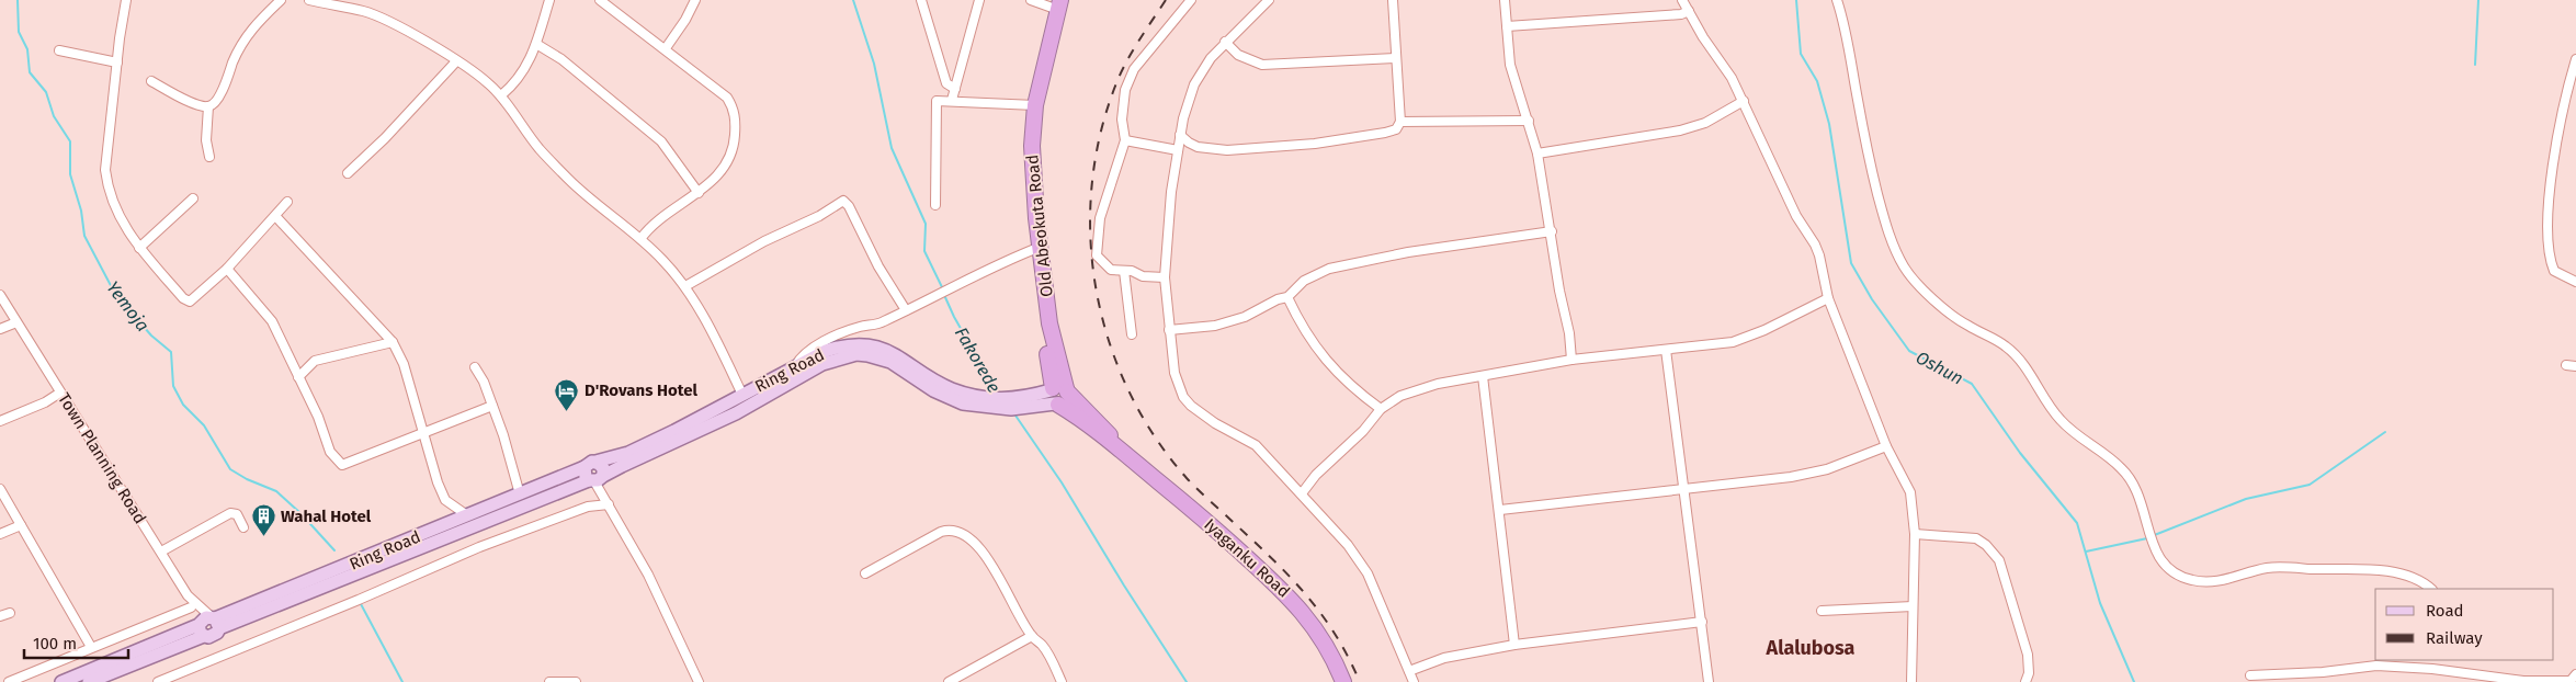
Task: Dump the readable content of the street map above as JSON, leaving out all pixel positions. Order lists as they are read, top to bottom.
{
  "streets": {
    "highway": ["Old Abeokuta Road", "Iyaganku Road"],
    "main road": ["Ring Road"],
    "street": ["Town Planning Road"]
  },
  "crossings": [
    ["Old Abeokuta Road", "Ring Road"],
    ["Old Abeokuta Road", "Iyaganku Road"],
    ["Ring Road", "Town Planning Road"],
    ["Ring Road", "Iyaganku Road"]
  ],
  "districts": ["Alalubosa"],
  "water": ["Yemoja", "Fakorede", "Oshun"],
  "places": {
    "hotel": ["D'Rovans Hotel"],
    "building": ["Wahal Hotel"]
  },
  "legend": ["Road", "Railway"],
  "scale_bar": "100 m"
}
